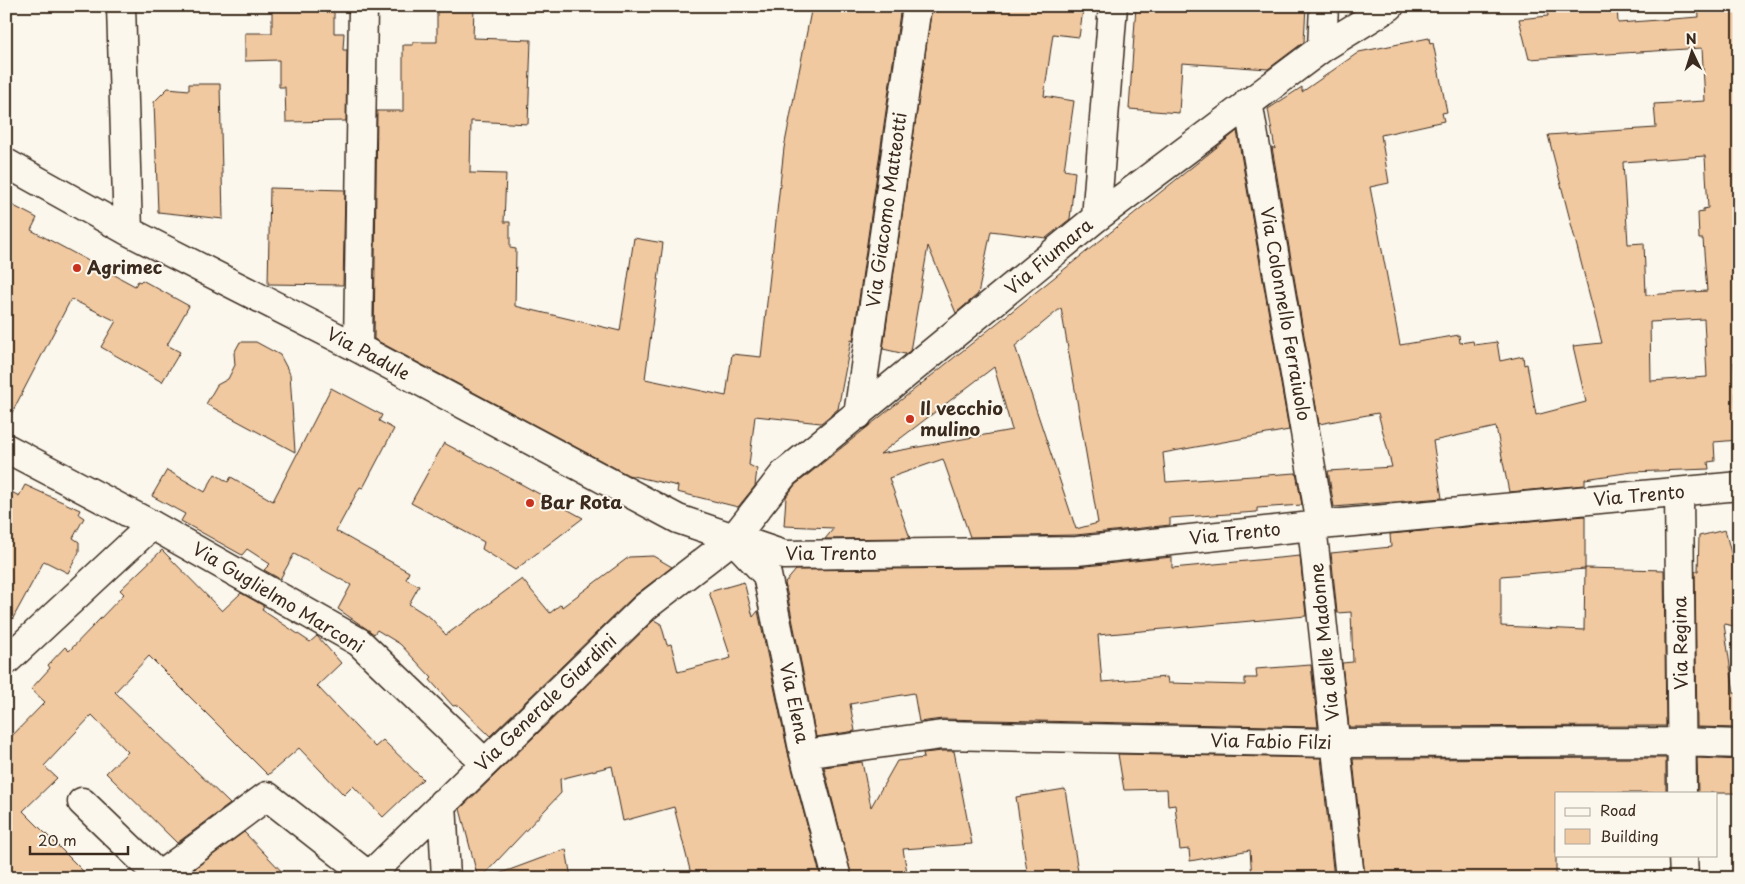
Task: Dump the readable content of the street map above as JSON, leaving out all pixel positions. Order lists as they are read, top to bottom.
{
  "streets": {
    "street": [
      "Via Giacomo Matteotti",
      "Via Fiumara",
      "Via Colonnello Ferraiuolo",
      "Via Padule",
      "Via Trento",
      "Via Guglielmo Marconi",
      "Via delle Madonne",
      "Via Regina",
      "Via Generale Giardini",
      "Via Elena",
      "Via Fabio Filzi"
    ]
  },
  "crossings": [
    ["Via Giacomo Matteotti", "Via Fiumara"],
    ["Via Fiumara", "Via Colonnello Ferraiuolo"],
    ["Via Fiumara", "Via Padule"],
    ["Via Fiumara", "Via Trento"],
    ["Via Fiumara", "Via Generale Giardini"],
    ["Via Fiumara", "Via Elena"],
    ["Via Colonnello Ferraiuolo", "Via Trento"],
    ["Via Colonnello Ferraiuolo", "Via delle Madonne"],
    ["Via Padule", "Via Trento"],
    ["Via Padule", "Via Generale Giardini"],
    ["Via Padule", "Via Elena"],
    ["Via Trento", "Via delle Madonne"],
    ["Via Trento", "Via Regina"],
    ["Via Trento", "Via Generale Giardini"],
    ["Via Trento", "Via Elena"],
    ["Via Guglielmo Marconi", "Via Generale Giardini"],
    ["Via delle Madonne", "Via Fabio Filzi"],
    ["Via Regina", "Via Fabio Filzi"],
    ["Via Generale Giardini", "Via Elena"],
    ["Via Elena", "Via Fabio Filzi"]
  ],
  "places": ["Agrimec", "Il vecchio mulino", "Bar Rota"],
  "legend": ["Road", "Building"],
  "scale_bar": "20 m",
  "north": "top"
}
